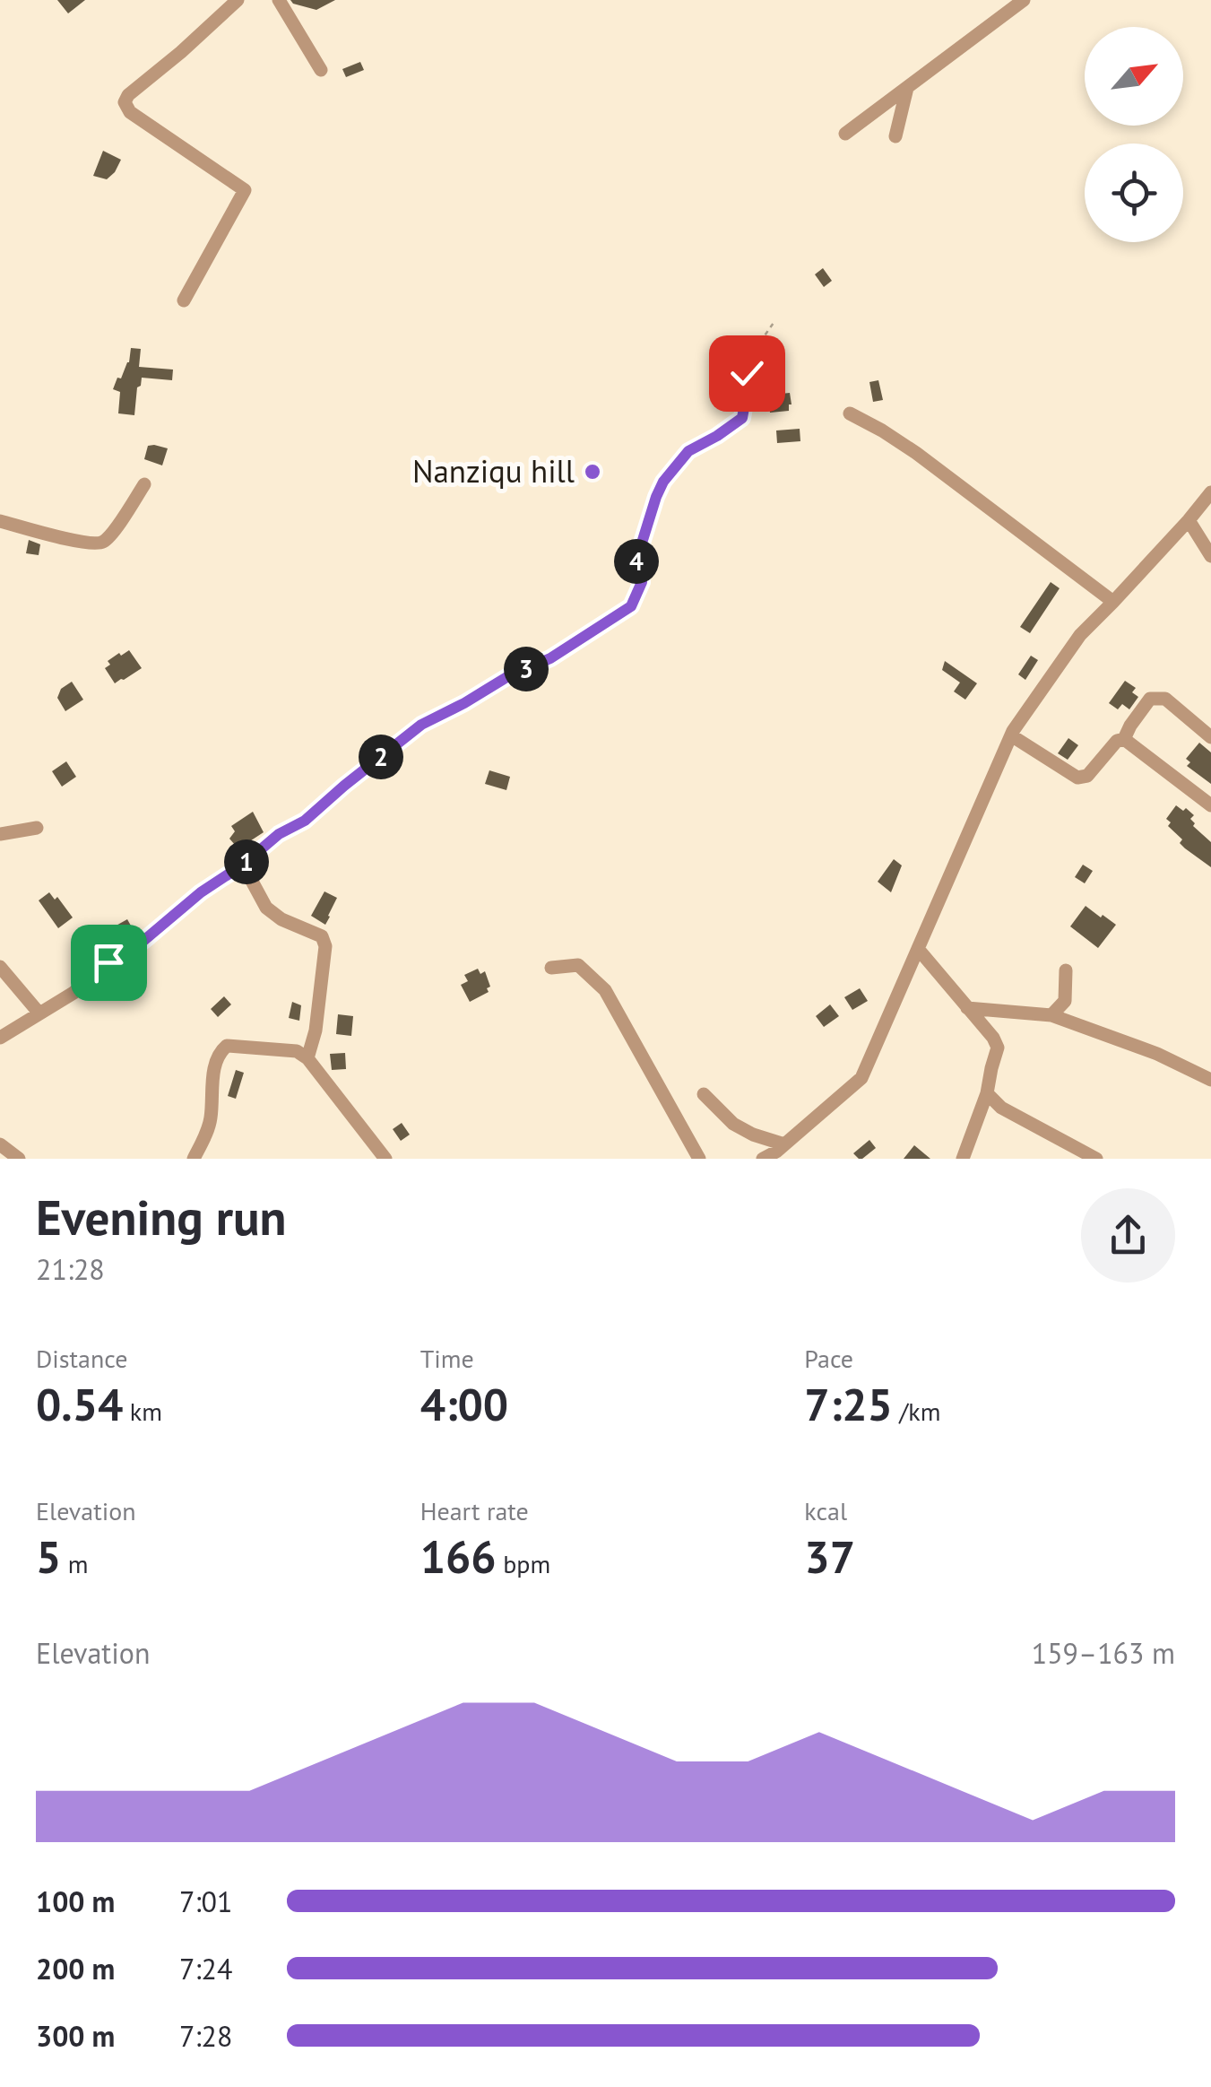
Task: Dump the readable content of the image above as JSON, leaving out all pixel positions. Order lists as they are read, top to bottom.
{
  "places": ["Nanziqu hill"],
  "north": "top right",
  "page": {
    "pins": [
      "4",
      "3",
      "2",
      "1"
    ],
    "heading": ["Evening run", "21:28"],
    "stats": [
      ["Distance", "0.54 km"],
      ["Time", "4:00"],
      ["Pace", "7:25 /km"],
      ["Elevation", "5 m"],
      ["Heart rate", "166 bpm"],
      ["kcal", "37"]
    ],
    "chart": ["Elevation", "159–163 m"],
    "list": [
      {
        "name": "100 m",
        "note": "7:01"
      },
      {
        "name": "200 m",
        "note": "7:24"
      },
      {
        "name": "300 m",
        "note": "7:28"
      }
    ]
  }
}
